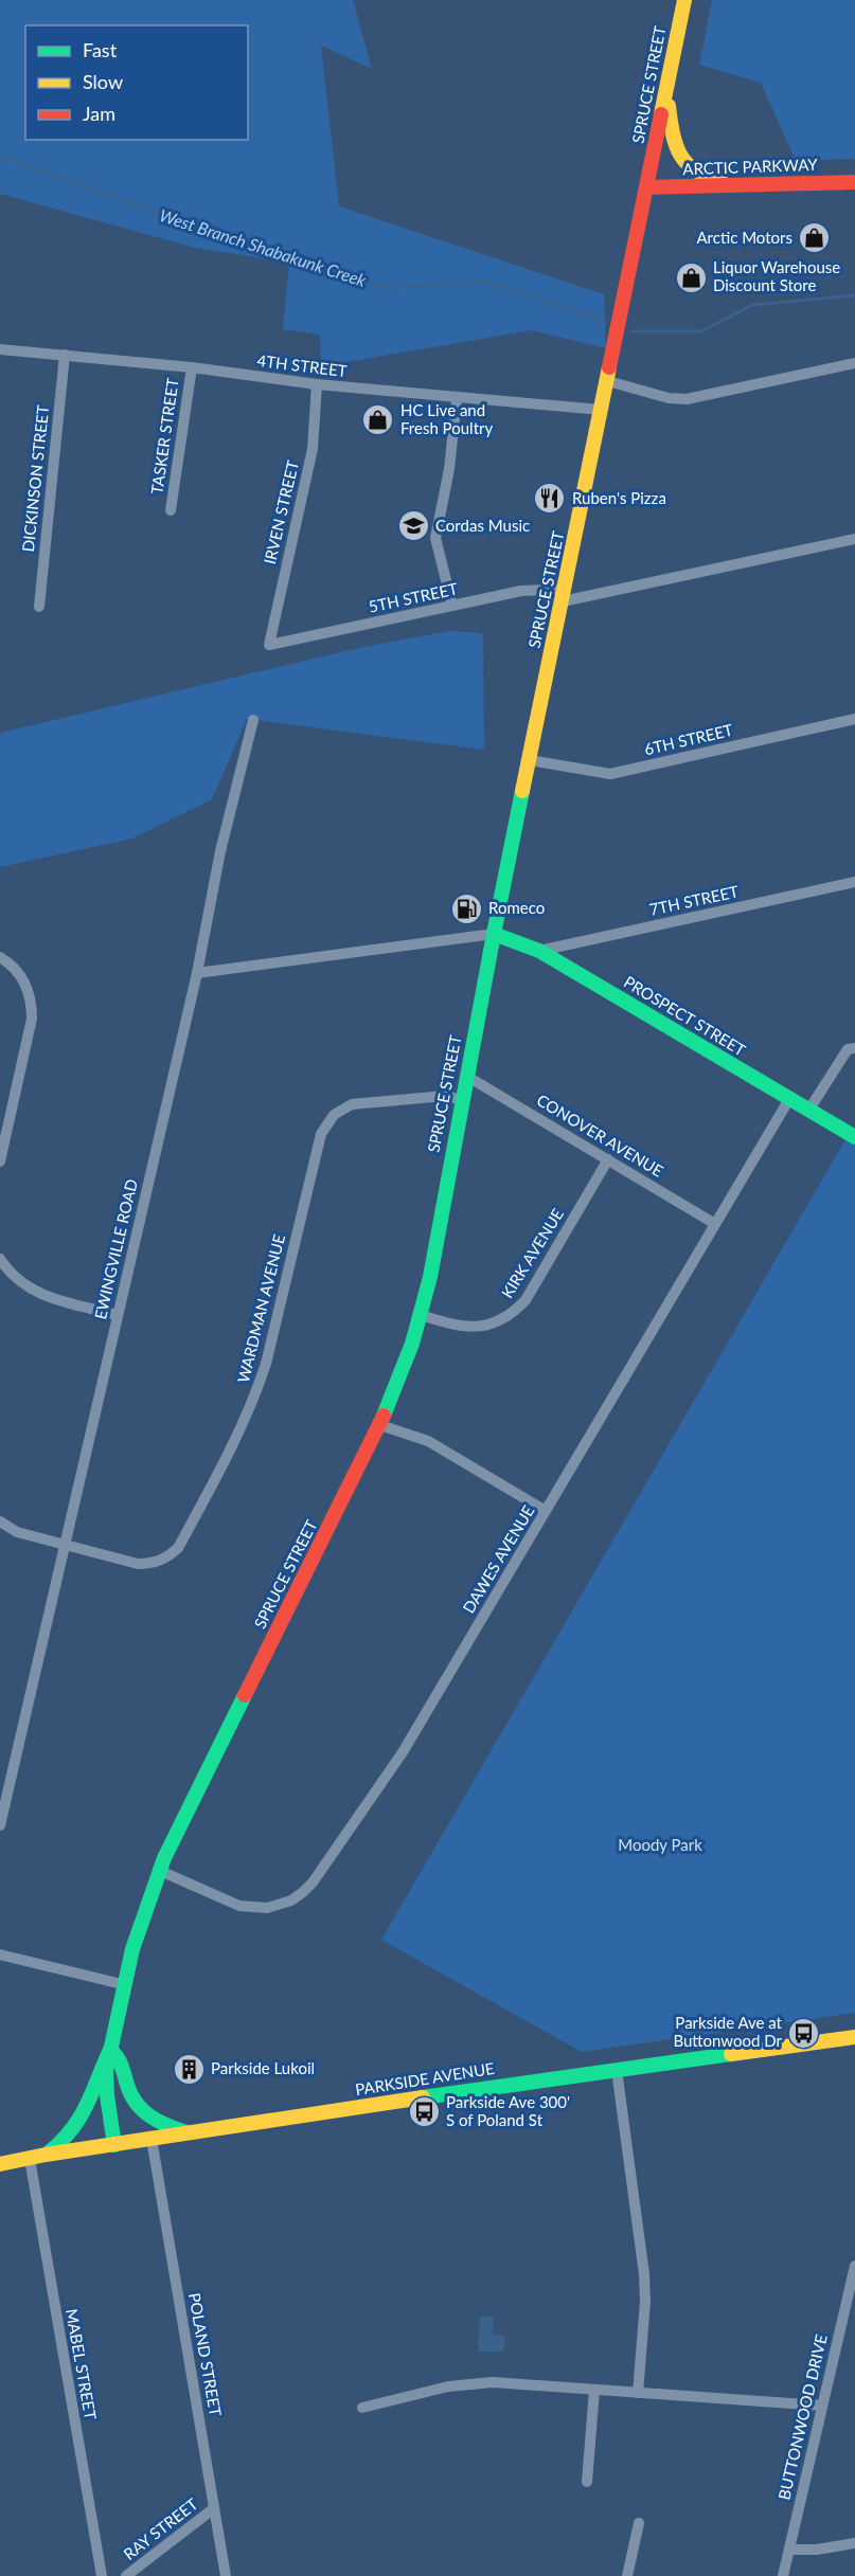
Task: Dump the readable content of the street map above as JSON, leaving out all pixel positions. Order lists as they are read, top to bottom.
{
  "streets": {
    "street": [
      "SPRUCE STREET",
      "ARCTIC PARKWAY",
      "4TH STREET",
      "TASKER STREET",
      "DICKINSON STREET",
      "IRVEN STREET",
      "5TH STREET",
      "6TH STREET",
      "7TH STREET",
      "PROSPECT STREET",
      "CONOVER AVENUE",
      "EWINGVILLE ROAD",
      "KIRK AVENUE",
      "WARDMAN AVENUE",
      "DAWES AVENUE",
      "PARKSIDE AVENUE",
      "POLAND STREET",
      "MABEL STREET",
      "BUTTONWOOD DRIVE",
      "RAY STREET"
    ]
  },
  "crossings": [
    ["SPRUCE STREET", "ARCTIC PARKWAY"],
    ["SPRUCE STREET", "4TH STREET"],
    ["SPRUCE STREET", "5TH STREET"],
    ["SPRUCE STREET", "6TH STREET"],
    ["SPRUCE STREET", "PROSPECT STREET"],
    ["SPRUCE STREET", "CONOVER AVENUE"],
    ["SPRUCE STREET", "KIRK AVENUE"],
    ["SPRUCE STREET", "WARDMAN AVENUE"],
    ["SPRUCE STREET", "DAWES AVENUE"],
    ["SPRUCE STREET", "PARKSIDE AVENUE"],
    ["4TH STREET", "TASKER STREET"],
    ["4TH STREET", "DICKINSON STREET"],
    ["4TH STREET", "IRVEN STREET"],
    ["IRVEN STREET", "5TH STREET"],
    ["7TH STREET", "PROSPECT STREET"],
    ["PROSPECT STREET", "DAWES AVENUE"],
    ["CONOVER AVENUE", "KIRK AVENUE"],
    ["CONOVER AVENUE", "DAWES AVENUE"],
    ["EWINGVILLE ROAD", "WARDMAN AVENUE"],
    ["PARKSIDE AVENUE", "POLAND STREET"],
    ["PARKSIDE AVENUE", "MABEL STREET"],
    ["POLAND STREET", "RAY STREET"]
  ],
  "water": ["West Branch Shabakunk Creek"],
  "parks": ["Moody Park"],
  "places": {
    "shop": ["Arctic Motors", "Liquor Warehouse Discount Store", "HC Live and Fresh Poultry"],
    "restaurant": ["Ruben's Pizza"],
    "school or university": ["Cordas Music"],
    "fuel station": ["Romeco"],
    "bus stop": ["Parkside Ave at Buttonwood Dr", "Parkside Ave 300' S of Poland St"],
    "building": ["Parkside Lukoil"]
  },
  "legend": ["Fast", "Slow", "Jam"]
}
